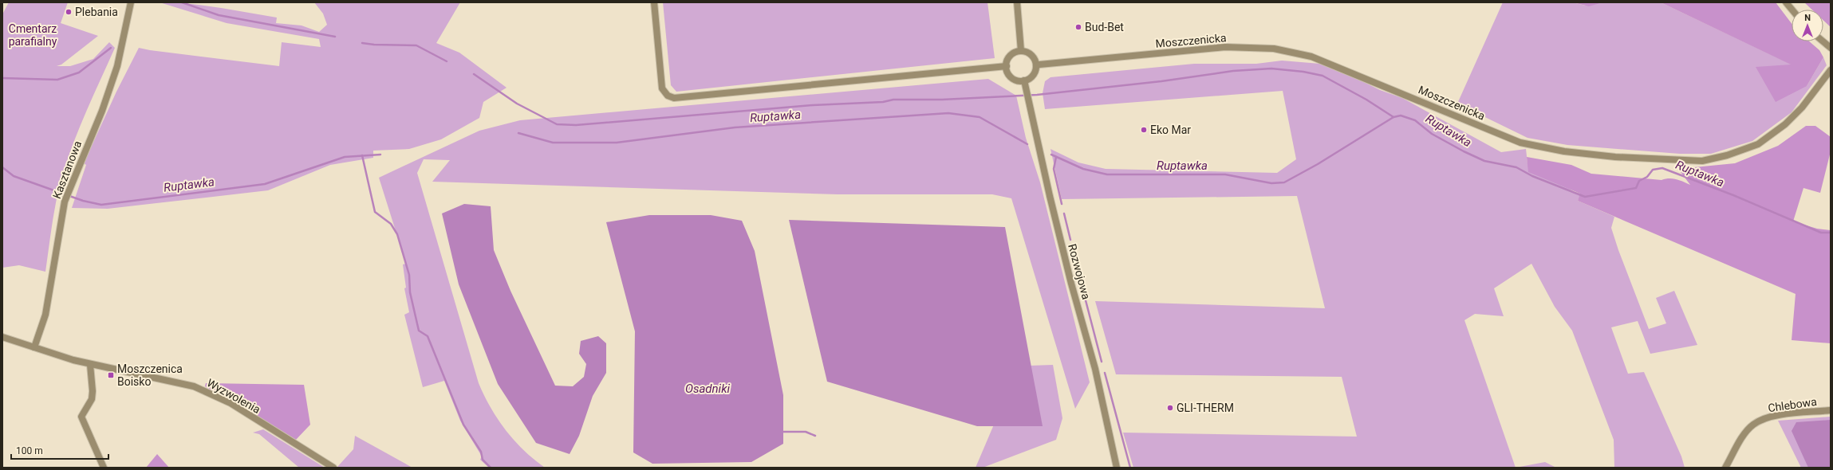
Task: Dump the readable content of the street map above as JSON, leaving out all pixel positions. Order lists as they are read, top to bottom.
{
  "streets": {
    "street": [
      "Moszczenicka",
      "Kasztanowa",
      "Rozwojowa",
      "Wyzwolenia",
      "Chlebowa"
    ]
  },
  "crossings": [
    ["Moszczenicka", "Rozwojowa"],
    ["Kasztanowa", "Wyzwolenia"]
  ],
  "water": ["Ruptawka", "Osadniki"],
  "parks": ["Cmentarz parafialny"],
  "places": {
    "other": [
      "Plebania",
      "Bud-Bet",
      "Eko Mar",
      "GLI-THERM"
    ],
    "transit": ["Moszczenica Boisko"]
  },
  "scale_bar": "100 m",
  "north": "top"
}
